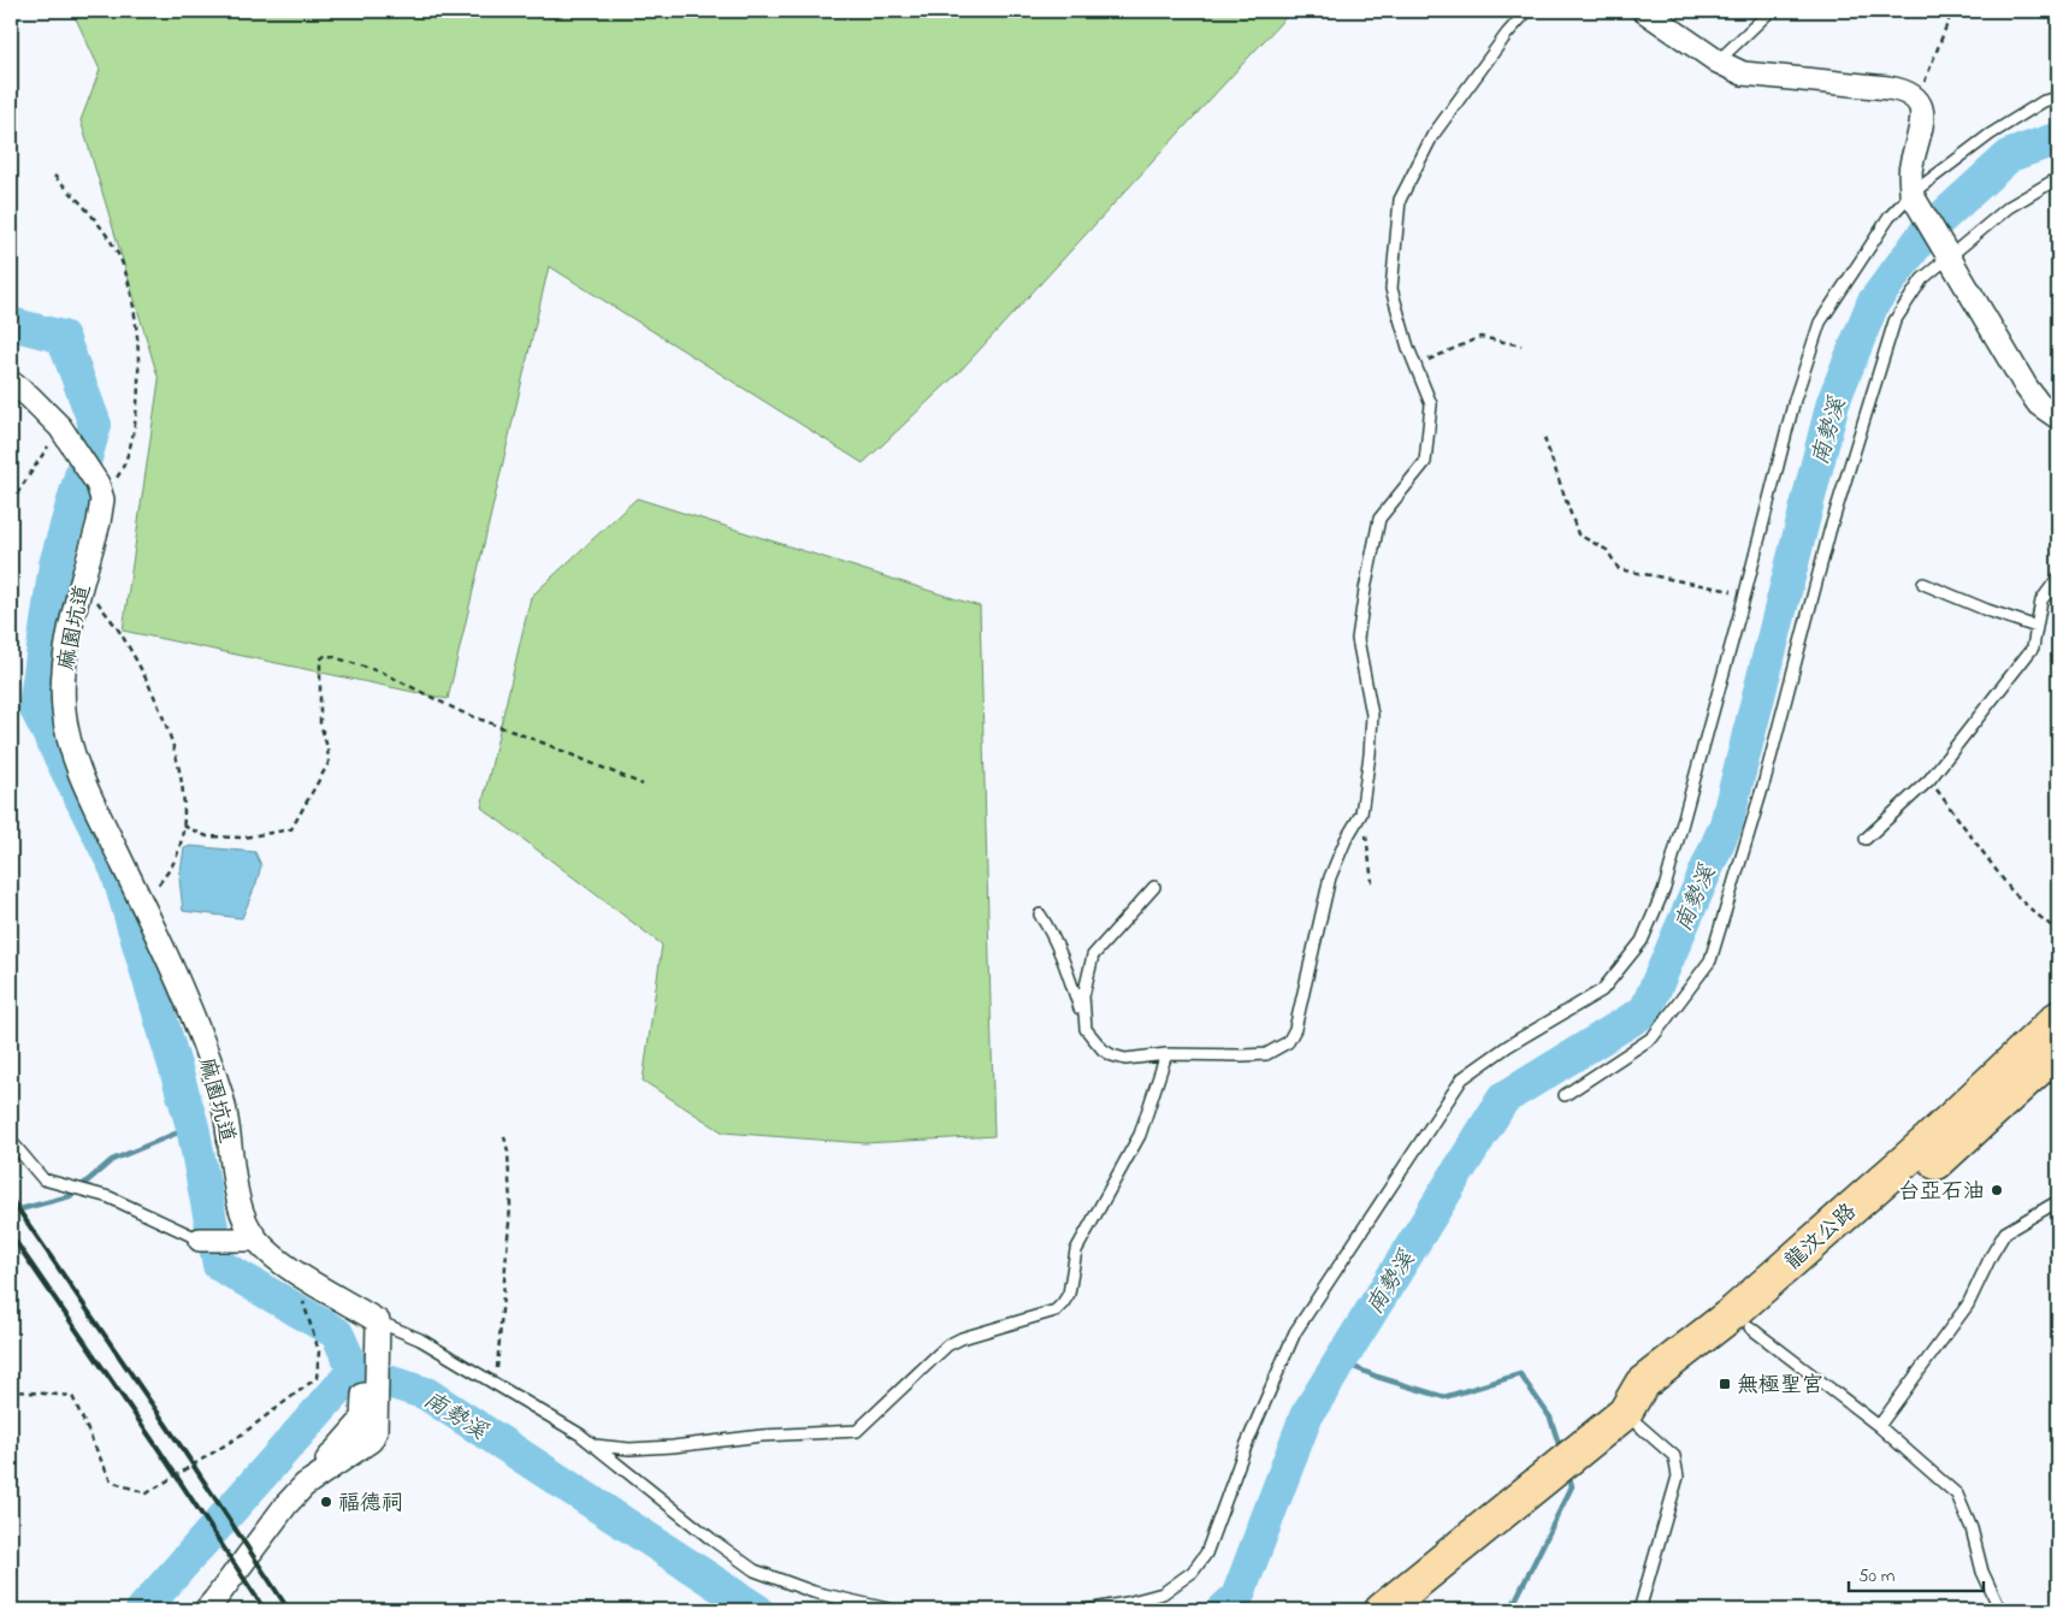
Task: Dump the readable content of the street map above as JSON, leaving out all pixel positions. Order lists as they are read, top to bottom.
{
  "streets": {
    "main road": ["龍汶公路"],
    "street": ["麻園坑道"]
  },
  "water": ["南勢溪"],
  "places": {
    "other": ["台亞石油", "福德祠"],
    "transit": ["無極聖宮"]
  },
  "scale_bar": "50 m"
}
